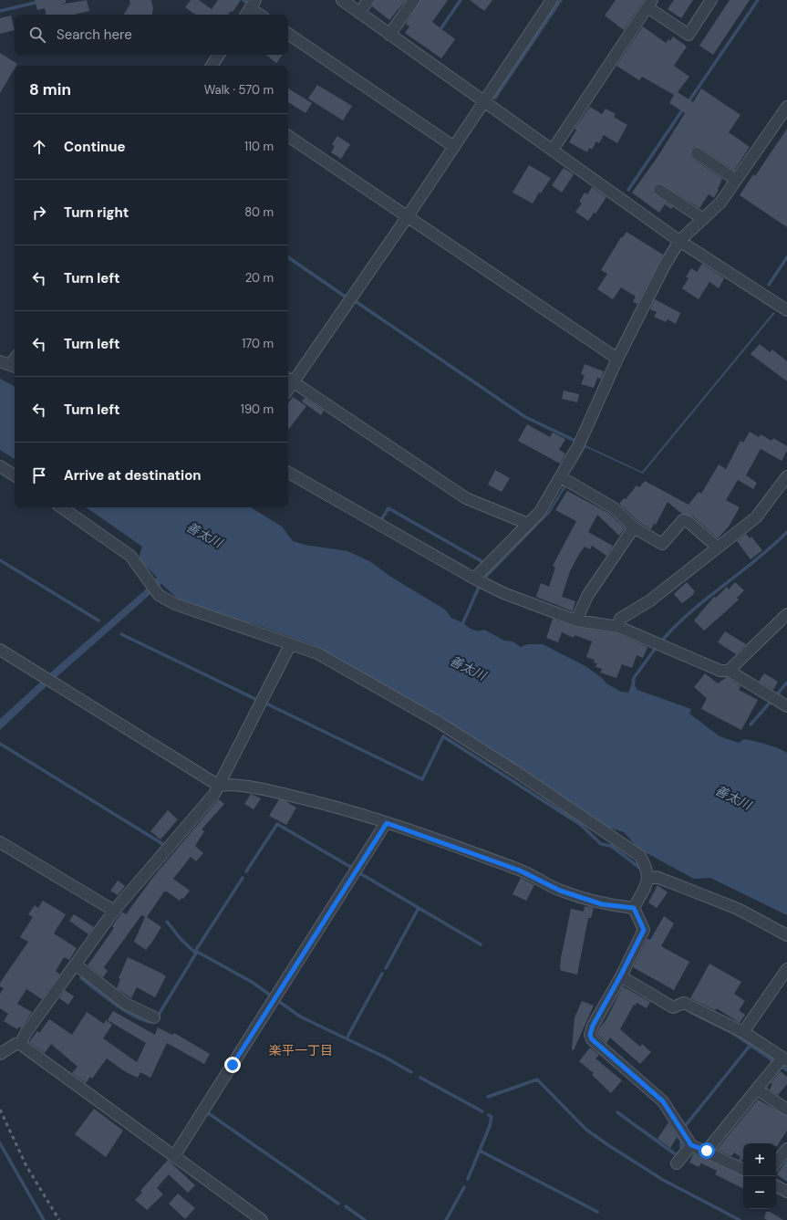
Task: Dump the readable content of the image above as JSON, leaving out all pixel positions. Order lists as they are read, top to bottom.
{
  "districts": ["楽平一丁目"],
  "water": ["善太川"],
  "page": {
    "search": "Search here",
    "heading": ["8 min", "Walk · 570 m"],
    "list": [
      ["Continue", "110 m"],
      ["Turn right", "80 m"],
      ["Turn left", "20 m"],
      ["Turn left", "170 m"],
      ["Turn left", "190 m"],
      "Arrive at destination"
    ],
    "map_buttons": ["+", "−"]
  }
}
